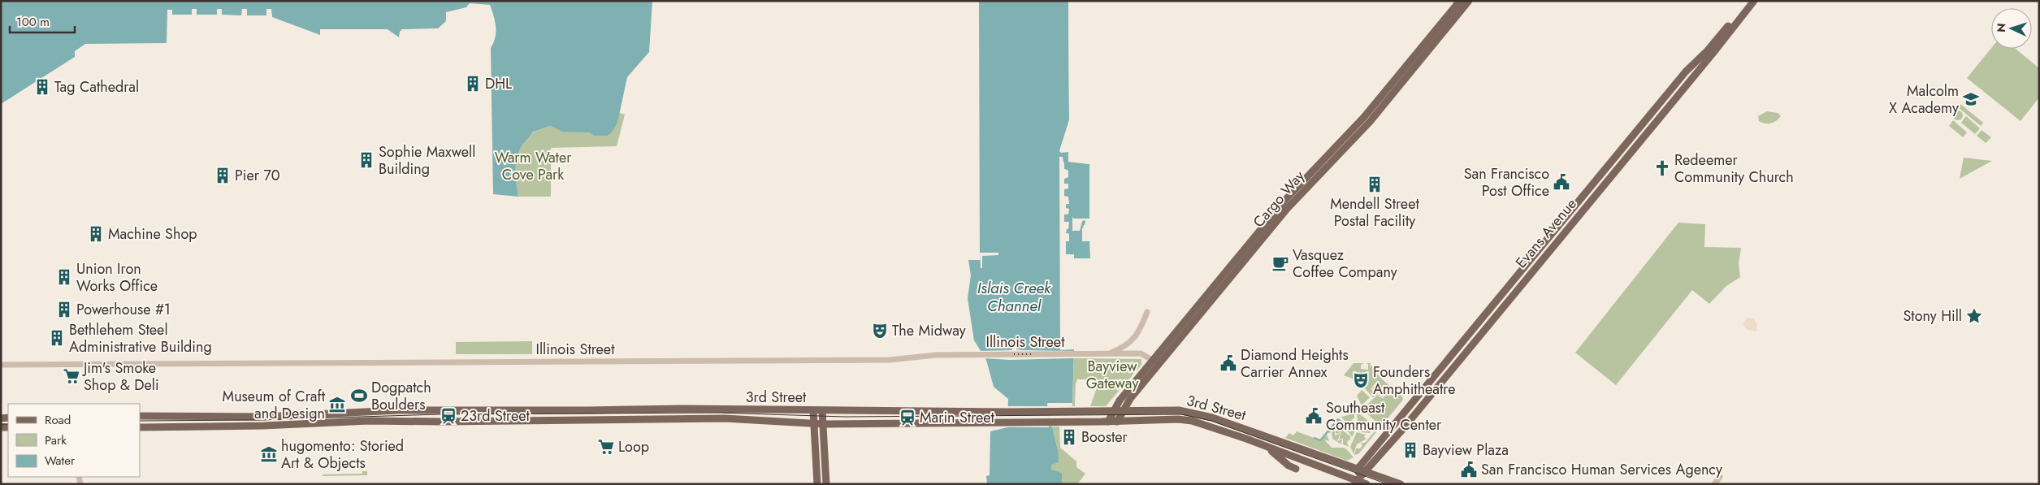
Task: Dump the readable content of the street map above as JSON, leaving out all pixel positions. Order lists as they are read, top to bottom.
{
  "streets": {
    "main road": ["Cargo Way", "Evans Avenue", "3rd Street"],
    "street": ["Illinois Street"]
  },
  "crossings": [
    ["Cargo Way", "Illinois Street"],
    ["Cargo Way", "3rd Street"],
    ["Evans Avenue", "3rd Street"]
  ],
  "water": ["Islais Creek Channel"],
  "parks": ["Warm Water Cove Park", "Bayview Gateway"],
  "places": {
    "building": [
      "DHL",
      "Tag Cathedral",
      "Sophie Maxwell Building",
      "Pier 70",
      "Mendell Street Postal Facility",
      "Machine Shop",
      "Union Iron Works Office",
      "Powerhouse #1",
      "Bethlehem Steel Administrative Building",
      "Booster",
      "Bayview Plaza"
    ],
    "school or university": ["Malcolm X Academy"],
    "church": ["Redeemer Community Church"],
    "public building": [
      "San Francisco Post Office",
      "Diamond Heights Carrier Annex",
      "Southeast Community Center",
      "San Francisco Human Services Agency"
    ],
    "cafe": ["Vasquez Coffee Company"],
    "place": ["Stony Hill"],
    "theatre": ["The Midway", "Founders Amphitheatre"],
    "supermarket": ["Jim's Smoke Shop & Deli", "Loop"],
    "sports": ["Dogpatch Boulders"],
    "museum": ["Museum of Craft and Design", "hugomento: Storied Art & Objects"],
    "station": ["23rd Street", "Marin Street"]
  },
  "legend": ["Road", "Park", "Water"],
  "scale_bar": "100 m",
  "north": "left"
}
